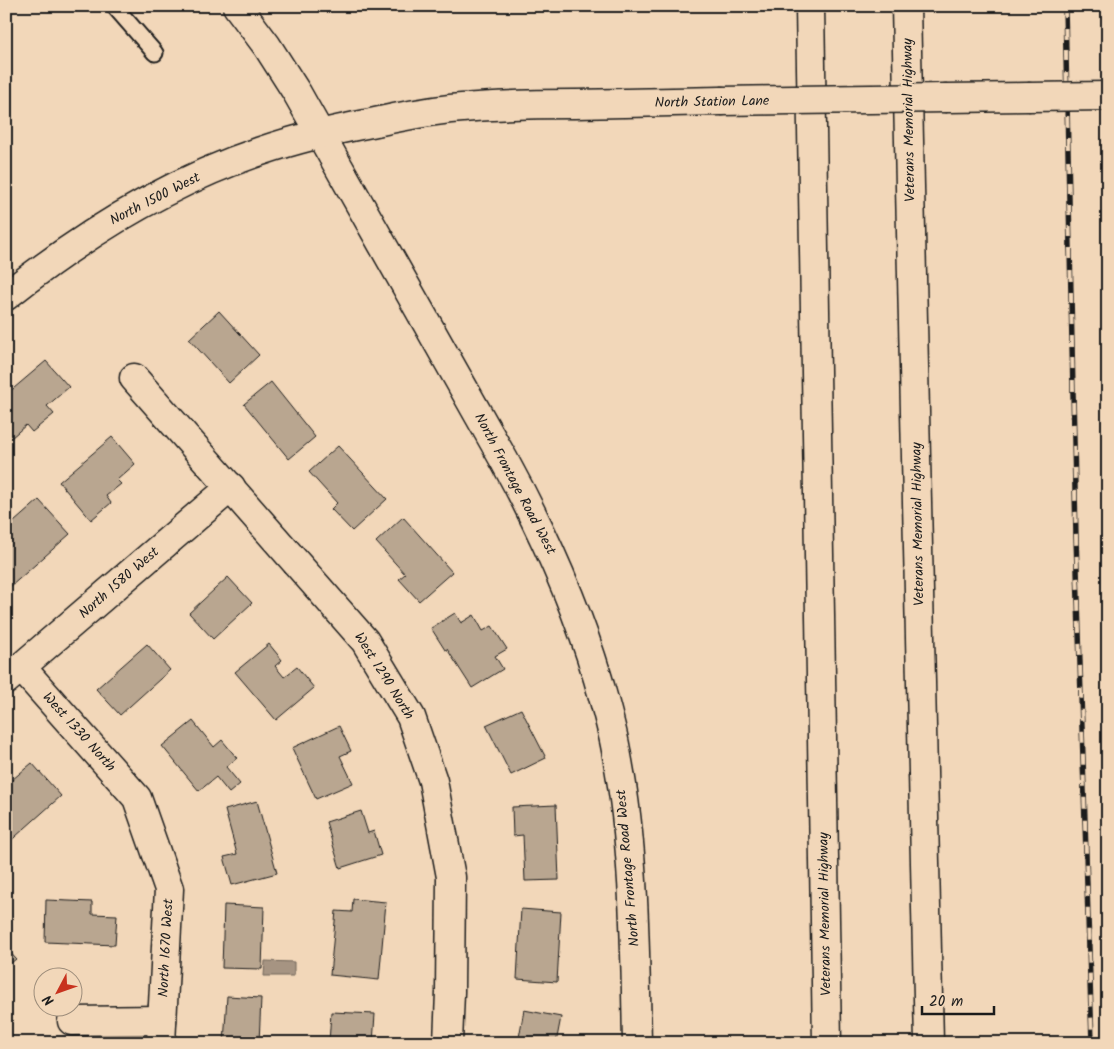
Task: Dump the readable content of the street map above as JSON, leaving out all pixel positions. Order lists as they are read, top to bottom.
{
  "streets": {
    "main road": [
      "North Station Lane",
      "Veterans Memorial Highway",
      "North 1500 West",
      "North Frontage Road West",
      "North 1580 West",
      "West 1290 North",
      "West 1330 North",
      "North 1670 West"
    ]
  },
  "crossings": [
    ["North Station Lane", "North 1500 West"],
    ["North Station Lane", "North Frontage Road West"],
    ["North 1500 West", "North Frontage Road West"],
    ["North 1580 West", "West 1290 North"],
    ["North 1580 West", "West 1330 North"],
    ["West 1330 North", "North 1670 West"]
  ],
  "scale_bar": "20 m",
  "north": "bottom left"
}
